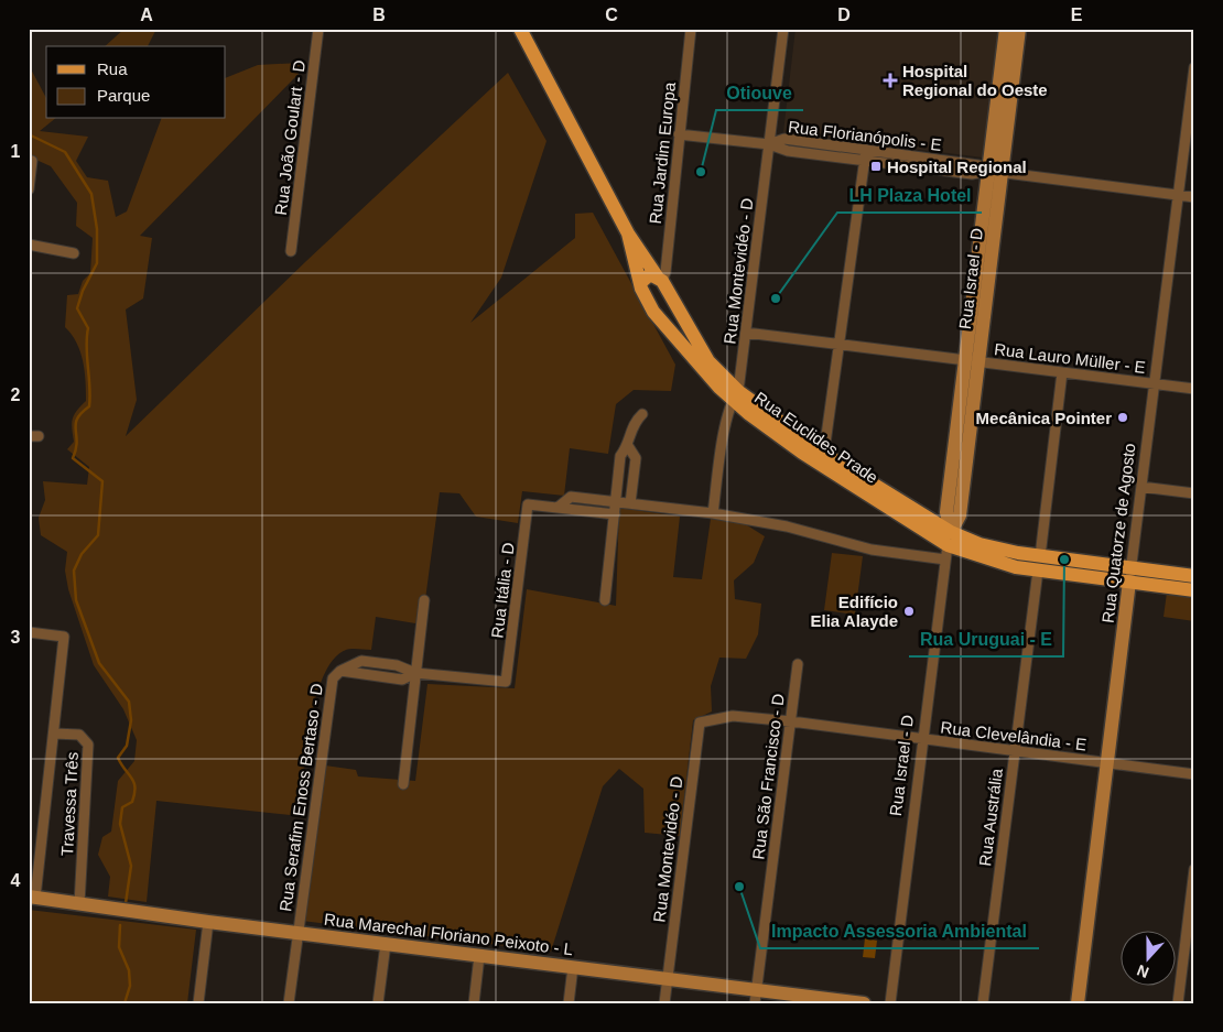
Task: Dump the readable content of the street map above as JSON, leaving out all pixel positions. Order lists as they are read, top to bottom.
{
  "streets": {
    "main road": ["Rua Euclides Prade"],
    "street": [
      "Rua Florianópolis - E",
      "Rua João Goulart - D",
      "Rua Jardim Europa",
      "Rua Montevidéo - D",
      "Rua Israel - D",
      "Rua Lauro Müller - E",
      "Rua Quatorze de Agosto",
      "Rua Itália - D",
      "Rua Clevelândia - E",
      "Rua São Francisco - D",
      "Rua Serafim Enoss Bertaso - D",
      "Travessa Três",
      "Rua Austrália",
      "Rua Marechal Floriano Peixoto - L"
    ]
  },
  "crossings": [
    ["Rua Florianópolis - E", "Rua Jardim Europa"],
    ["Rua Florianópolis - E", "Rua Montevidéo - D"],
    ["Rua Florianópolis - E", "Rua Israel - D"],
    ["Rua Florianópolis - E", "Rua Quatorze de Agosto"],
    ["Rua Jardim Europa", "Rua Euclides Prade"],
    ["Rua Montevidéo - D", "Rua Lauro Müller - E"],
    ["Rua Montevidéo - D", "Rua Euclides Prade"],
    ["Rua Montevidéo - D", "Rua Clevelândia - E"],
    ["Rua Montevidéo - D", "Rua Marechal Floriano Peixoto - L"],
    ["Rua Israel - D", "Rua Lauro Müller - E"],
    ["Rua Israel - D", "Rua Euclides Prade"],
    ["Rua Israel - D", "Rua Clevelândia - E"],
    ["Rua Lauro Müller - E", "Rua Quatorze de Agosto"],
    ["Rua Quatorze de Agosto", "Rua Clevelândia - E"],
    ["Rua Itália - D", "Rua Serafim Enoss Bertaso - D"],
    ["Rua Clevelândia - E", "Rua São Francisco - D"],
    ["Rua Clevelândia - E", "Rua Austrália"],
    ["Rua São Francisco - D", "Rua Marechal Floriano Peixoto - L"],
    ["Rua Serafim Enoss Bertaso - D", "Rua Marechal Floriano Peixoto - L"],
    ["Travessa Três", "Rua Marechal Floriano Peixoto - L"]
  ],
  "places": {
    "health": ["Hospital Regional do Oeste"],
    "transit": ["Hospital Regional"],
    "other": [
      "Otiouve",
      "LH Plaza Hotel",
      "Mecânica Pointer",
      "Rua Uruguai - E",
      "Edifício Elia Alayde",
      "Impacto Assessoria Ambiental"
    ]
  },
  "legend": ["Rua", "Parque"],
  "north": "bottom",
  "grid": {
    "columns": [
      "A",
      "B",
      "C",
      "D",
      "E"
    ],
    "rows": [
      "1",
      "2",
      "3",
      "4"
    ]
  }
}
